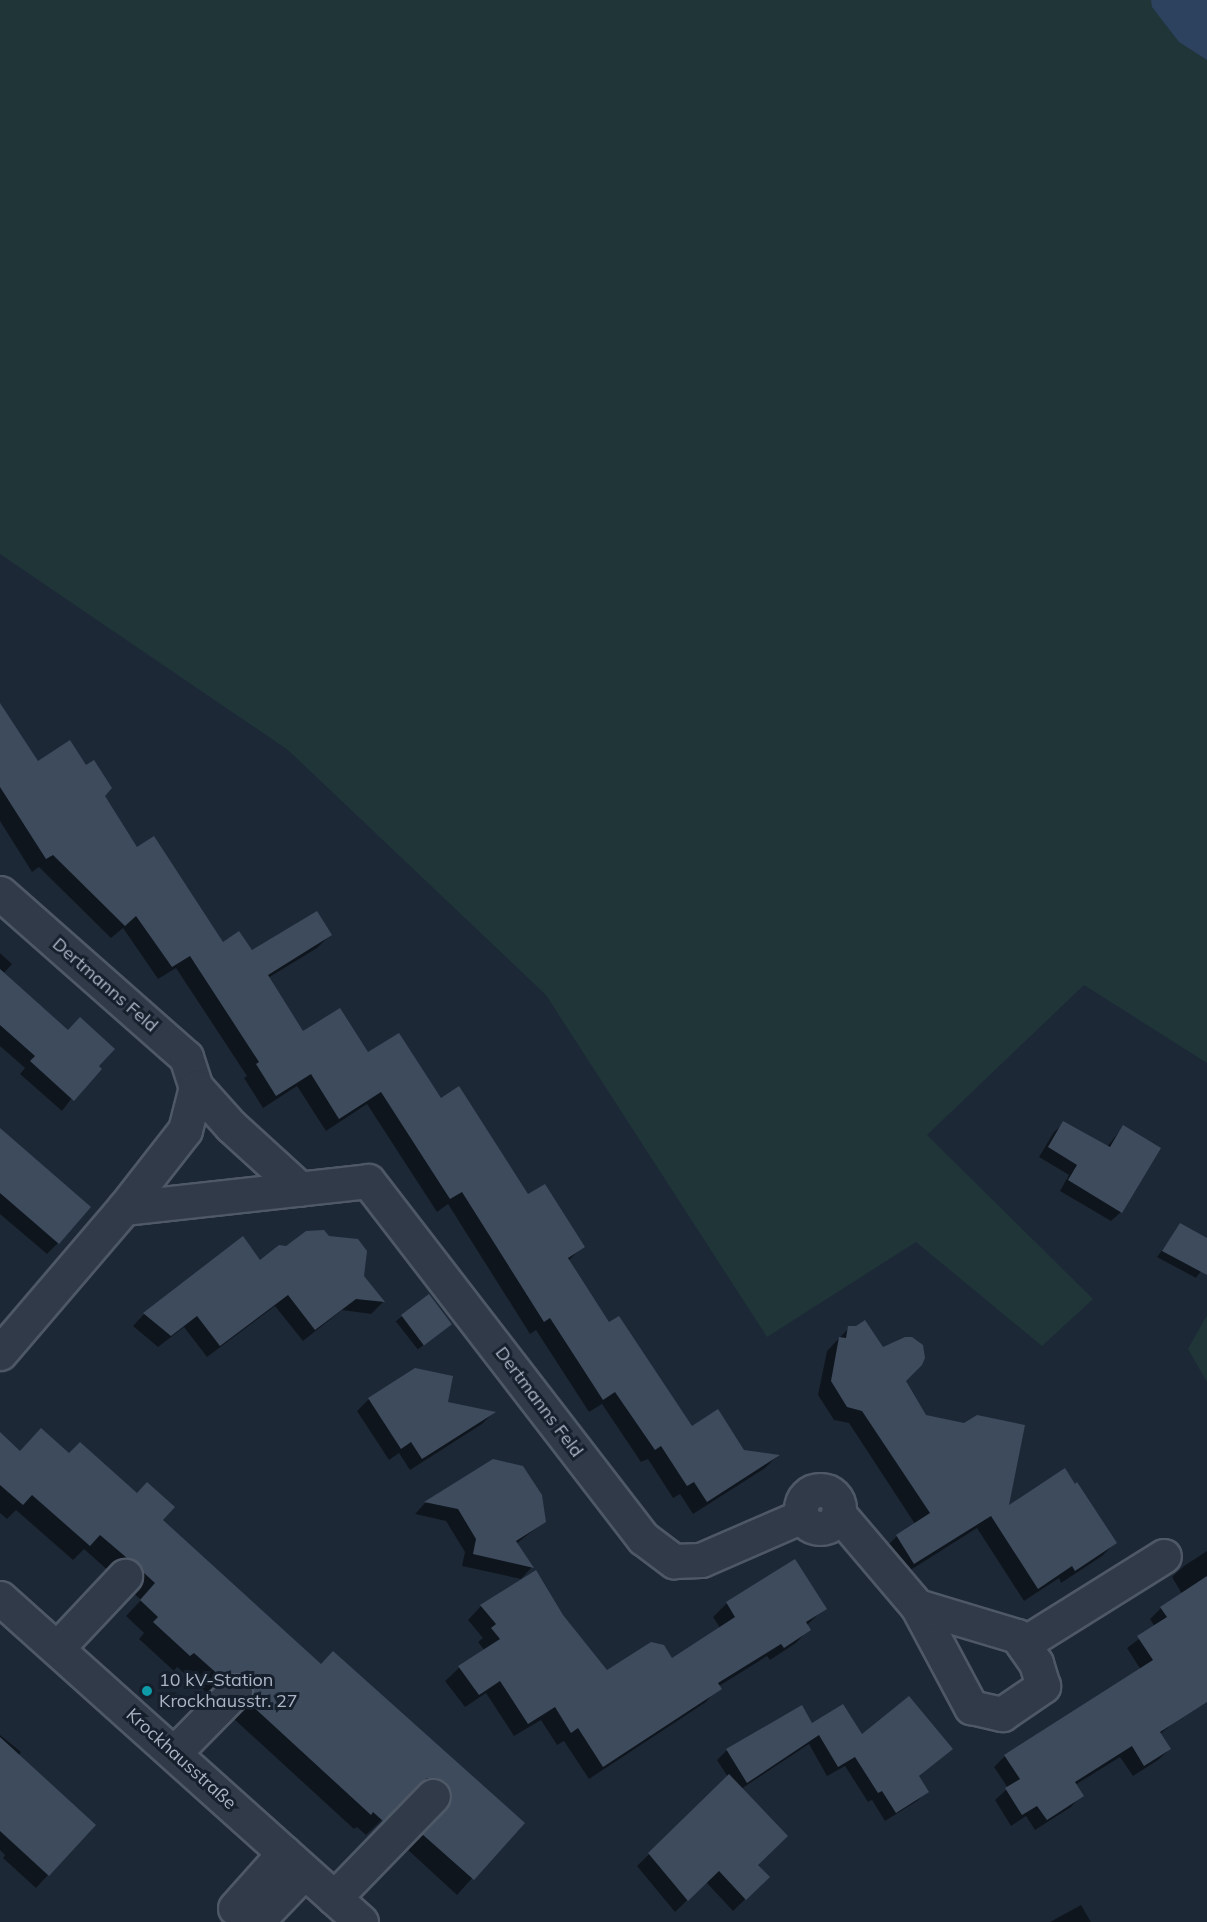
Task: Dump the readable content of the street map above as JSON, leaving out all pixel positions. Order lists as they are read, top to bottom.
{
  "streets": {
    "street": ["Dertmanns Feld", "Krockhausstraße"]
  },
  "places": ["10 kV-Station Krockhausstr. 27"]
}
